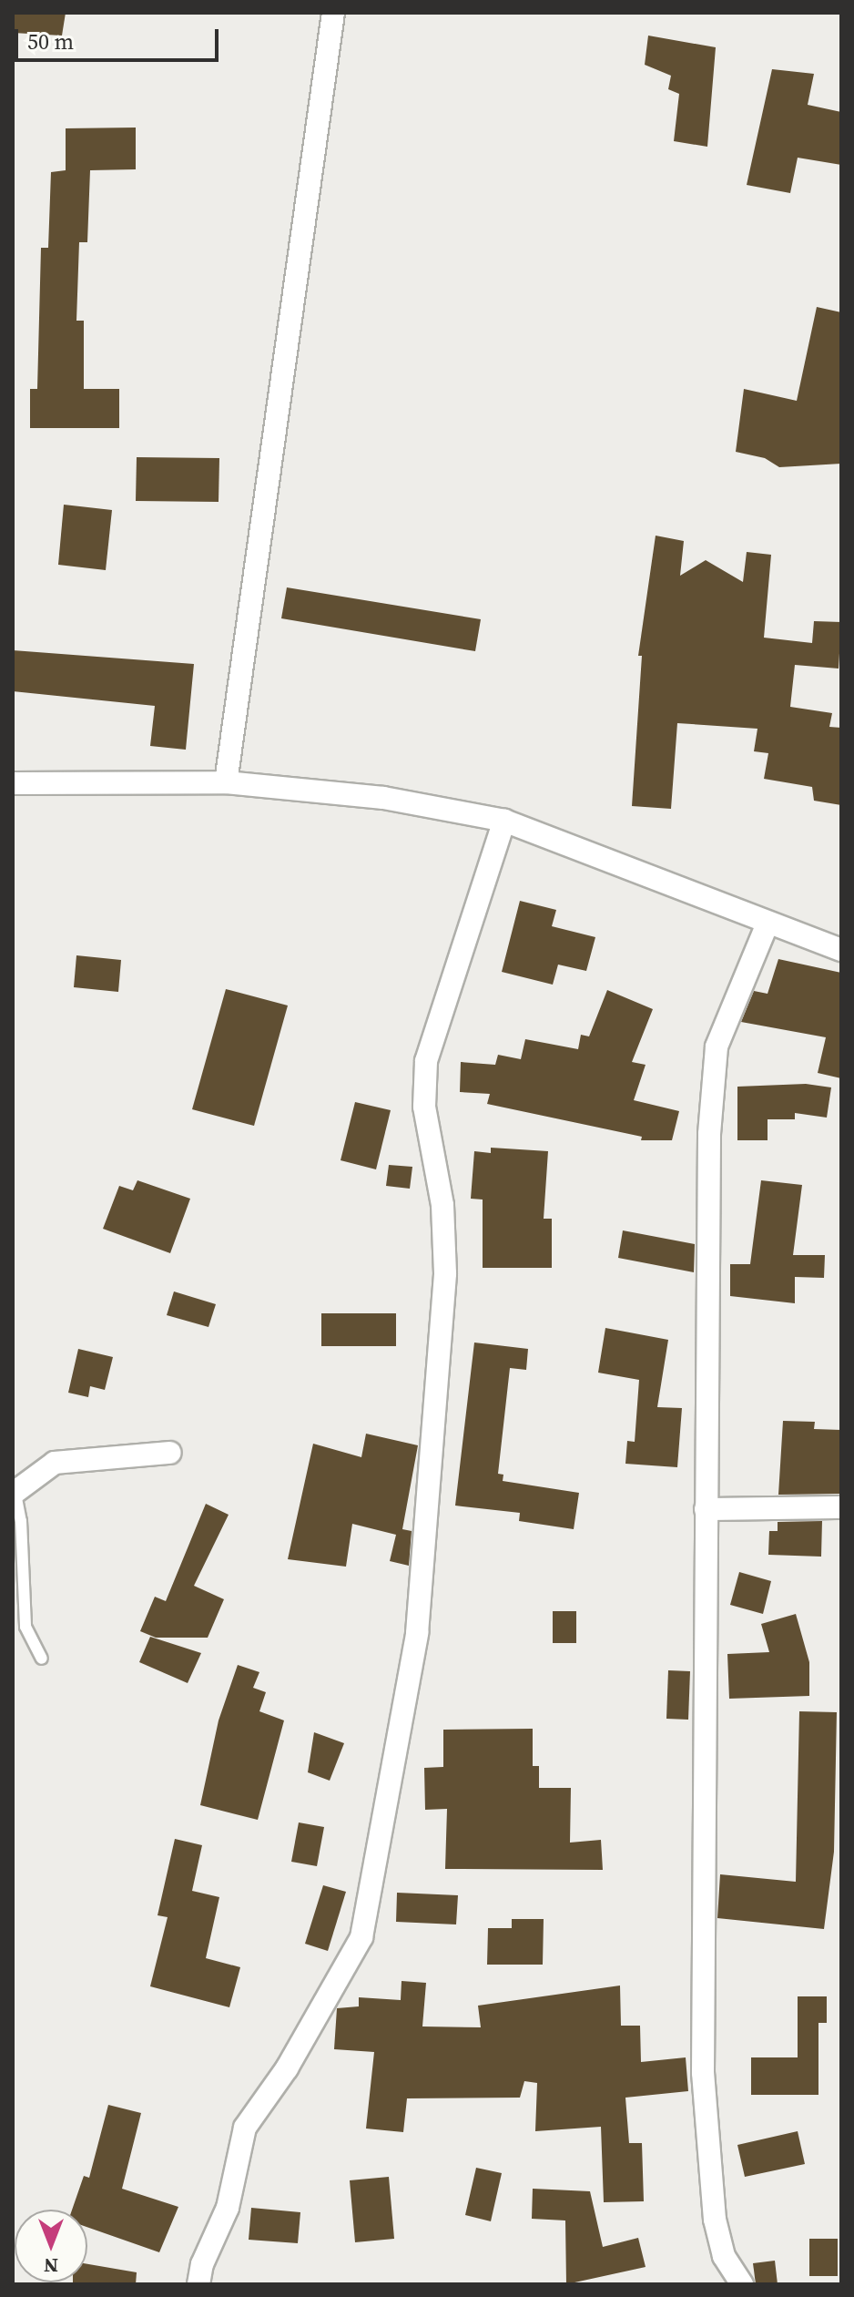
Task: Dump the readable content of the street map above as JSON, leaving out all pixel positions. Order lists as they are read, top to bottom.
{
  "scale_bar": "50 m",
  "north": "bottom"
}
